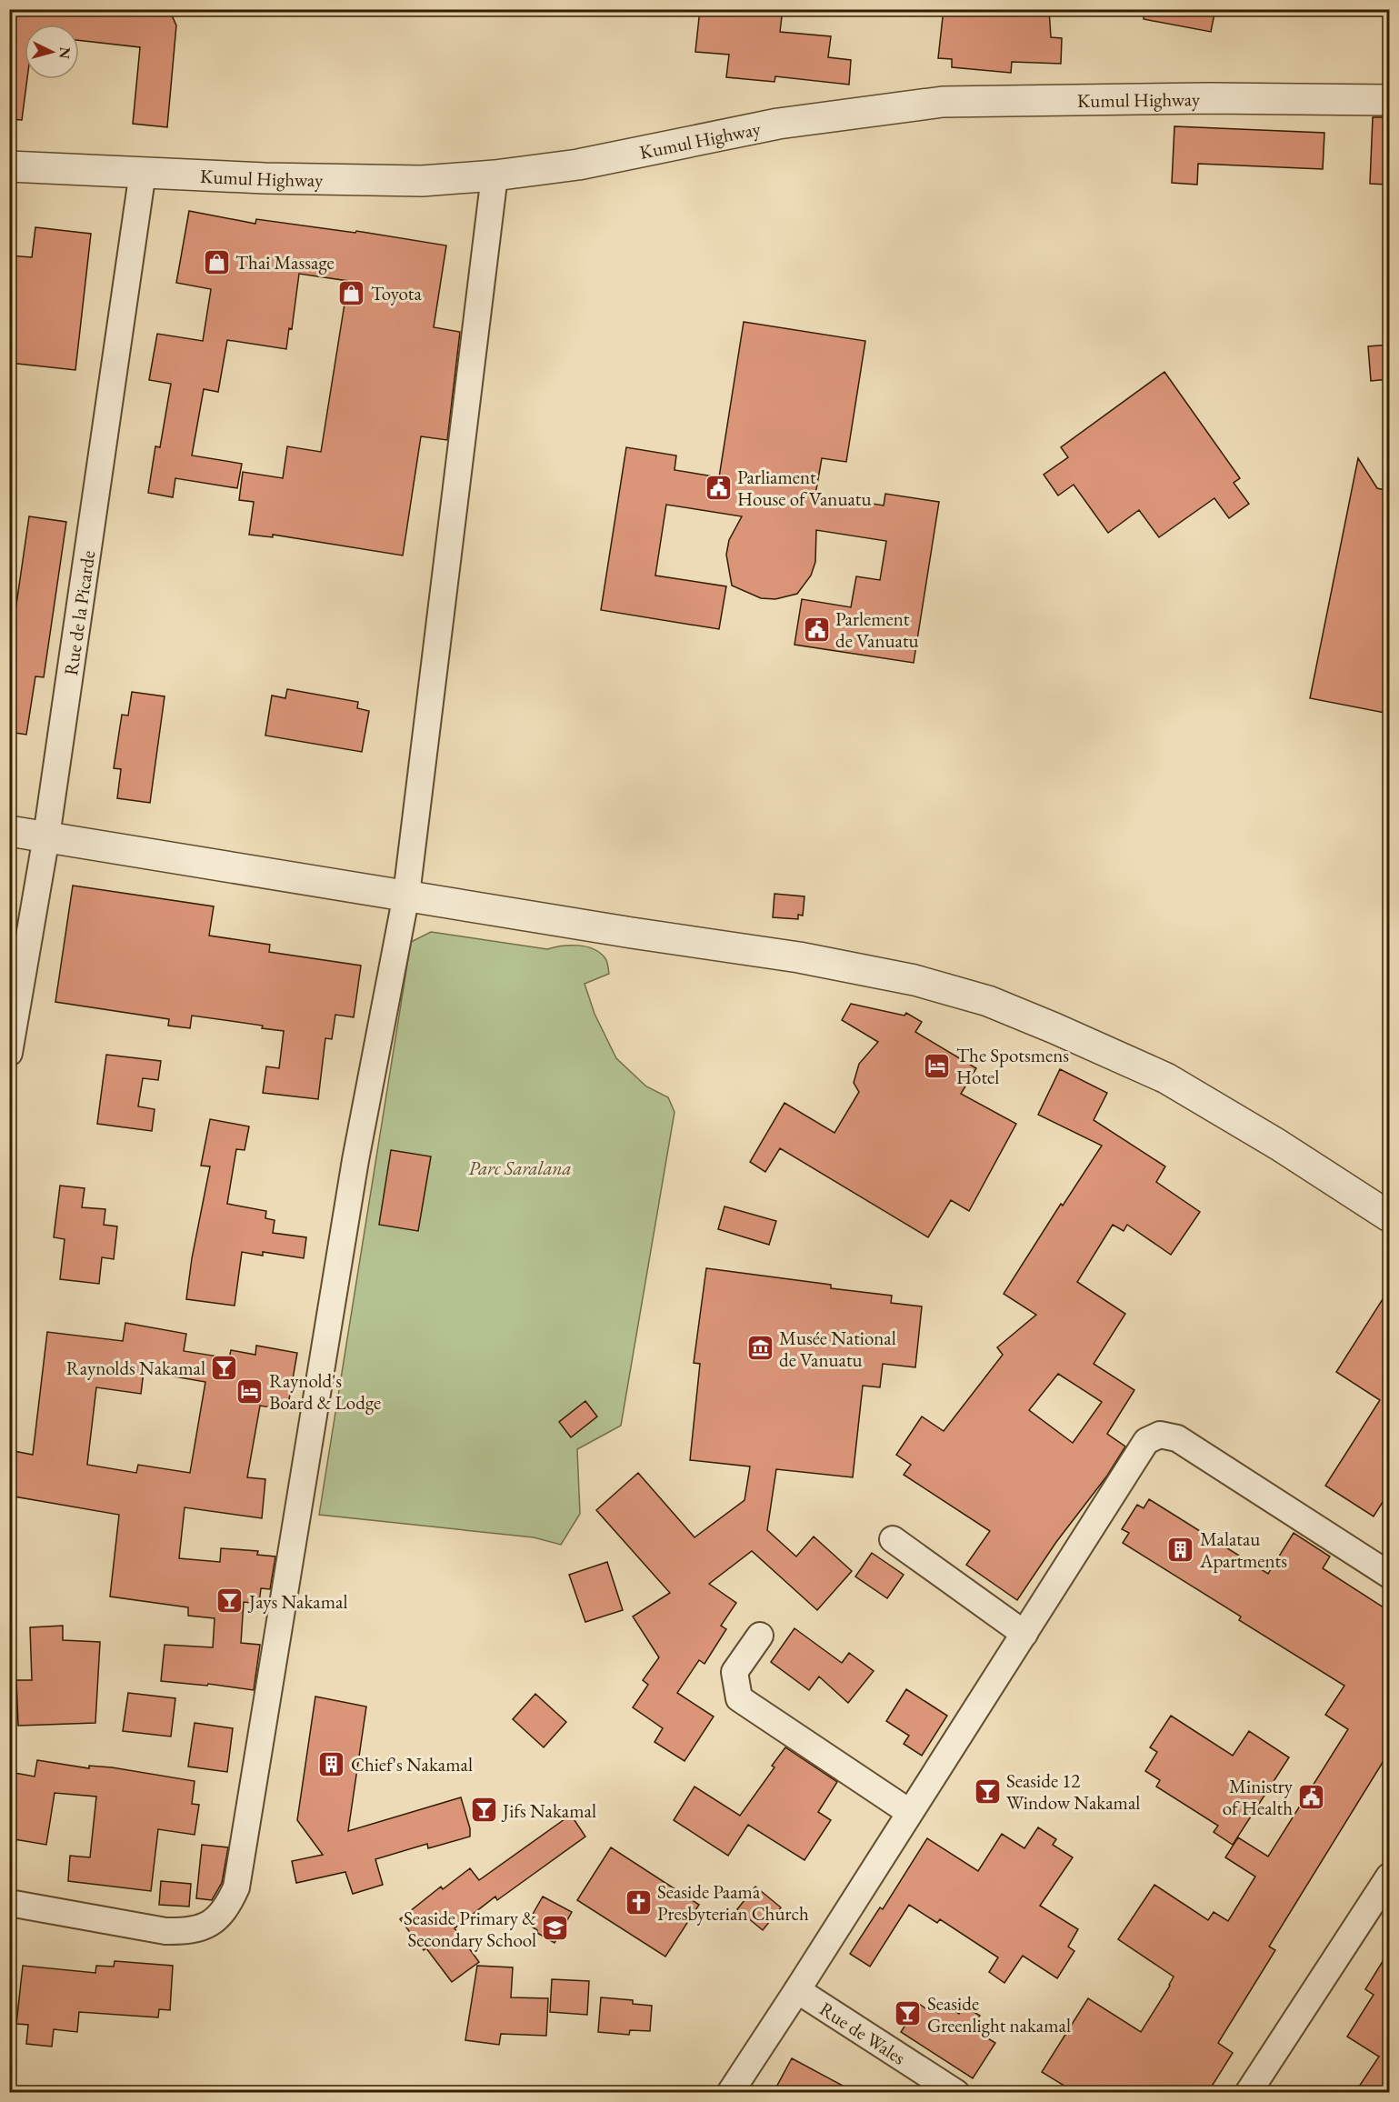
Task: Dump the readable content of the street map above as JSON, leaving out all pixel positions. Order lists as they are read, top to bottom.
{
  "streets": {
    "street": ["Kumul Highway", "Rue de la Picarde", "Rue de Wales"]
  },
  "crossings": [
    ["Kumul Highway", "Rue de la Picarde"]
  ],
  "parks": ["Parc Saralana"],
  "places": {
    "shop": ["Thai Massage", "Toyota"],
    "public building": ["Parliament House of Vanuatu", "Parlement de Vanuatu", "Ministry of Health"],
    "hotel": ["The Spotsmens Hotel", "Raynold's Board & Lodge"],
    "museum": ["Musée National de Vanuatu"],
    "bar": [
      "Raynolds Nakamal",
      "Jays Nakamal",
      "Seaside 12 Window Nakamal",
      "Jifs Nakamal",
      "Seaside Greenlight nakamal"
    ],
    "building": ["Malatau Apartments", "Chief's Nakamal"],
    "church": ["Seaside Paama Presbyterian Church"],
    "school or university": ["Seaside Primary & Secondary School"]
  },
  "north": "right"
}
